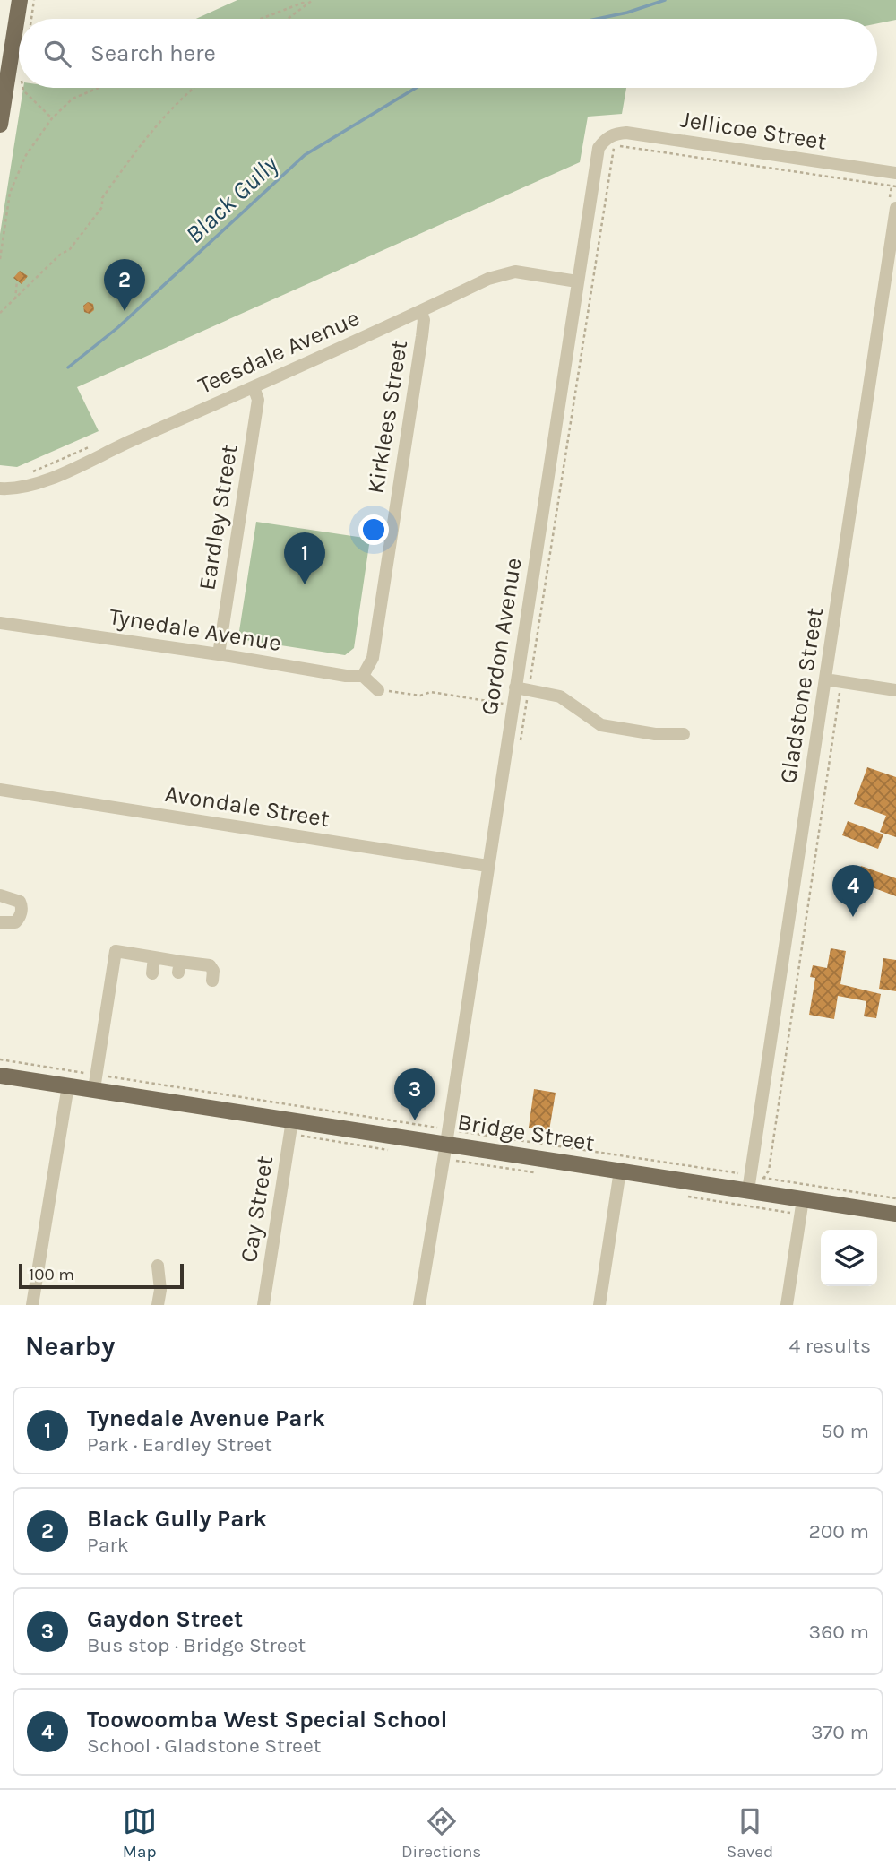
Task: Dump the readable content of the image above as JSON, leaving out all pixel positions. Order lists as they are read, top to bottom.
{
  "streets": {
    "main road": ["Bridge Street"],
    "street": [
      "Jellicoe Street",
      "Teesdale Avenue",
      "Kirklees Street",
      "Eardley Street",
      "Tynedale Avenue",
      "Gordon Avenue",
      "Gladstone Street",
      "Avondale Street",
      "Cay Street"
    ]
  },
  "crossings": [
    ["Jellicoe Street", "Gordon Avenue"],
    ["Teesdale Avenue", "Kirklees Street"],
    ["Teesdale Avenue", "Eardley Street"],
    ["Teesdale Avenue", "Gordon Avenue"],
    ["Kirklees Street", "Tynedale Avenue"],
    ["Eardley Street", "Tynedale Avenue"],
    ["Gordon Avenue", "Avondale Street"],
    ["Gordon Avenue", "Bridge Street"],
    ["Gladstone Street", "Bridge Street"],
    ["Bridge Street", "Cay Street"]
  ],
  "water": ["Black Gully"],
  "scale_bar": "100 m",
  "page": {
    "search": "Search here",
    "pins": [
      "2",
      "1",
      "4",
      "3"
    ],
    "scale": "100 m",
    "heading": ["Nearby", "4 results"],
    "list": [
      {
        "mark": "1",
        "name": "Tynedale Avenue Park",
        "note": "Park · Eardley Street",
        "value": "50 m"
      },
      {
        "mark": "2",
        "name": "Black Gully Park",
        "note": "Park",
        "value": "200 m"
      },
      {
        "mark": "3",
        "name": "Gaydon Street",
        "note": "Bus stop · Bridge Street",
        "value": "360 m"
      },
      {
        "mark": "4",
        "name": "Toowoomba West Special School",
        "note": "School · Gladstone Street",
        "value": "370 m"
      }
    ],
    "nav": ["Map", "Directions", "Saved"]
  }
}
